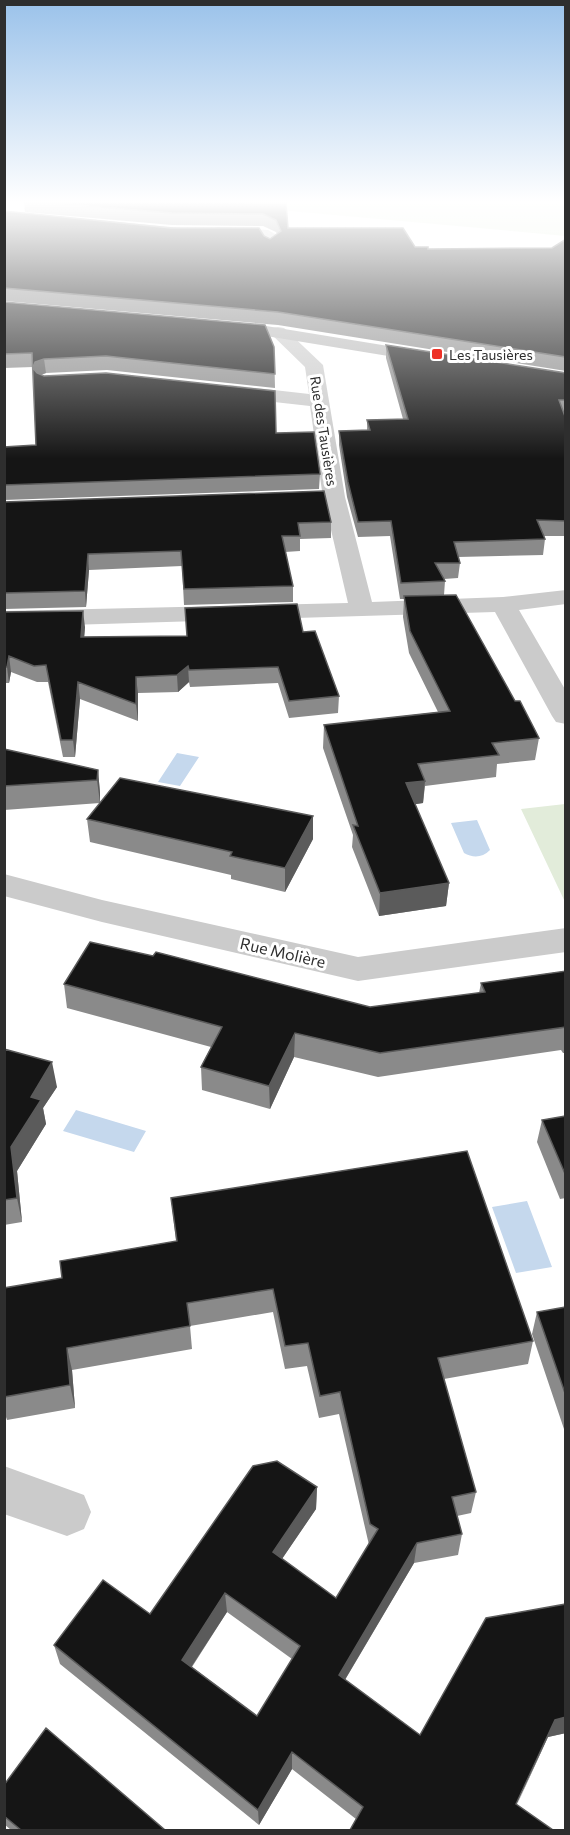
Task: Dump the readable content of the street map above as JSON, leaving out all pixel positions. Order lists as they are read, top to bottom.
{
  "streets": {
    "street": ["Rue des Tausières", "Rue Molière"]
  },
  "places": {
    "transit": ["Les Tausières"]
  }
}
